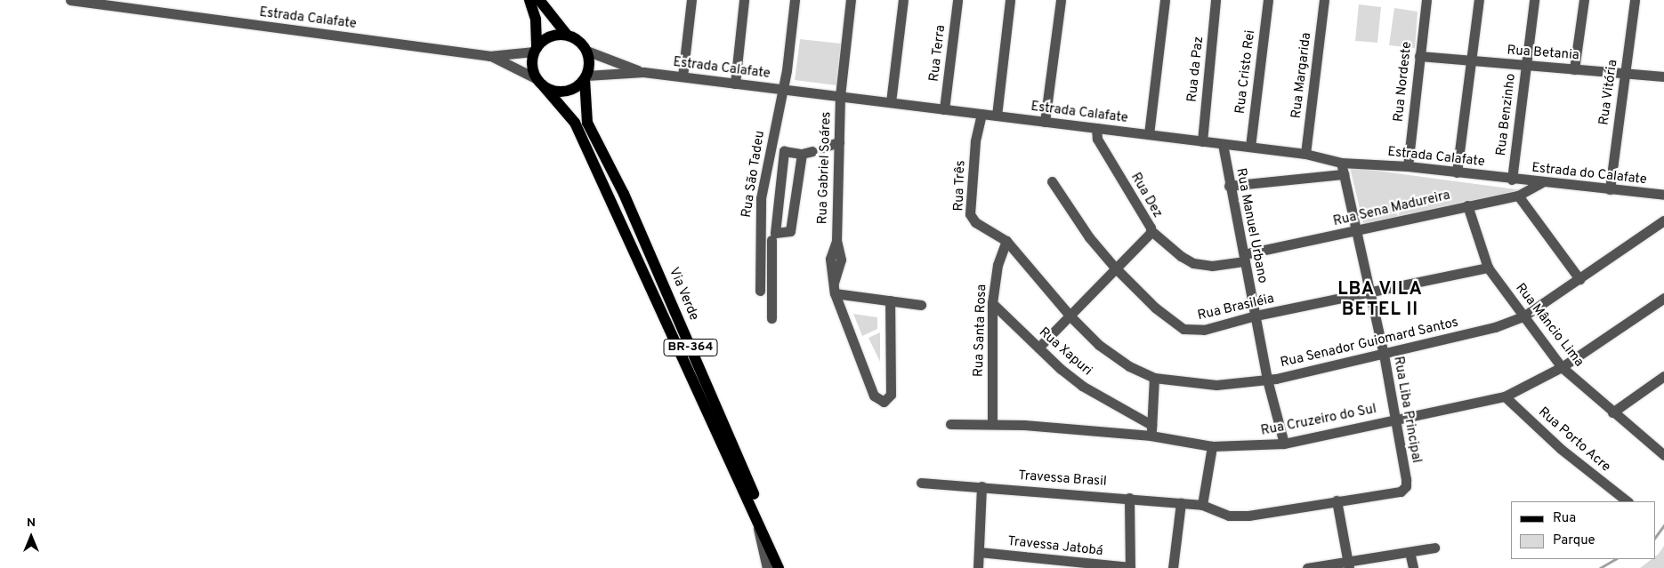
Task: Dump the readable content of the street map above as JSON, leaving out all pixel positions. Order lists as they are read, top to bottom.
{
  "streets": {
    "main road": ["Via Verde", "BR-364"],
    "street": [
      "Estrada Calafate",
      "Rua Terra",
      "Rua Betania",
      "Rua da Paz",
      "Rua Cristo Rei",
      "Rua Margarida",
      "Rua Nordeste",
      "Rua Vitória",
      "Rua Benzinho",
      "Rua Gabriel Soáres",
      "Rua São Tadeu",
      "Estrada do Calafate",
      "Rua Três",
      "Rua Dez",
      "Rua Sena Madureira",
      "Rua Manuel Urbano",
      "Rua Brasiléia",
      "Rua Mâncio Lima",
      "Rua Santa Rosa",
      "Rua Senador Guiomard Santos",
      "Rua Xapuri",
      "Rua Liba Principal",
      "Rua Cruzeiro do Sul",
      "Rua Porto Acre",
      "Travessa Brasil",
      "Travessa Jatobá"
    ]
  },
  "crossings": [
    ["Estrada Calafate", "Rua Terra"],
    ["Estrada Calafate", "Rua da Paz"],
    ["Estrada Calafate", "Rua Cristo Rei"],
    ["Estrada Calafate", "Rua Margarida"],
    ["Estrada Calafate", "Rua Nordeste"],
    ["Estrada Calafate", "Rua Benzinho"],
    ["Estrada Calafate", "Rua Gabriel Soáres"],
    ["Estrada Calafate", "Rua São Tadeu"],
    ["Estrada Calafate", "Estrada do Calafate"],
    ["Estrada Calafate", "Rua Três"],
    ["Estrada Calafate", "Rua Dez"],
    ["Estrada Calafate", "Rua Manuel Urbano"],
    ["Estrada Calafate", "Via Verde"],
    ["Estrada Calafate", "BR-364"],
    ["Estrada Calafate", "Rua Liba Principal"],
    ["Rua Betania", "Rua Nordeste"],
    ["Rua Betania", "Rua Vitória"],
    ["Rua Betania", "Rua Benzinho"],
    ["Rua Vitória", "Estrada do Calafate"],
    ["Rua Benzinho", "Estrada do Calafate"],
    ["Estrada do Calafate", "Rua Sena Madureira"],
    ["Rua Três", "Rua Santa Rosa"],
    ["Rua Três", "Rua Senador Guiomard Santos"],
    ["Rua Dez", "Rua Sena Madureira"],
    ["Rua Dez", "Rua Brasiléia"],
    ["Rua Dez", "Rua Senador Guiomard Santos"],
    ["Rua Dez", "Rua Xapuri"],
    ["Rua Sena Madureira", "Rua Manuel Urbano"],
    ["Rua Sena Madureira", "Rua Mâncio Lima"],
    ["Rua Sena Madureira", "Rua Liba Principal"],
    ["Rua Manuel Urbano", "Rua Brasiléia"],
    ["Rua Manuel Urbano", "Rua Senador Guiomard Santos"],
    ["Rua Manuel Urbano", "Rua Cruzeiro do Sul"],
    ["Via Verde", "BR-364"],
    ["Rua Brasiléia", "Rua Mâncio Lima"],
    ["Rua Brasiléia", "Rua Liba Principal"],
    ["Rua Mâncio Lima", "Rua Senador Guiomard Santos"],
    ["Rua Mâncio Lima", "Rua Cruzeiro do Sul"],
    ["Rua Santa Rosa", "Rua Senador Guiomard Santos"],
    ["Rua Santa Rosa", "Rua Xapuri"],
    ["Rua Santa Rosa", "Rua Cruzeiro do Sul"],
    ["Rua Senador Guiomard Santos", "Rua Liba Principal"],
    ["Rua Liba Principal", "Rua Cruzeiro do Sul"],
    ["Rua Liba Principal", "Travessa Brasil"],
    ["Rua Cruzeiro do Sul", "Rua Porto Acre"]
  ],
  "districts": ["LBA VILA BETEL II"],
  "legend": ["Rua", "Parque"],
  "north": "top"
}
